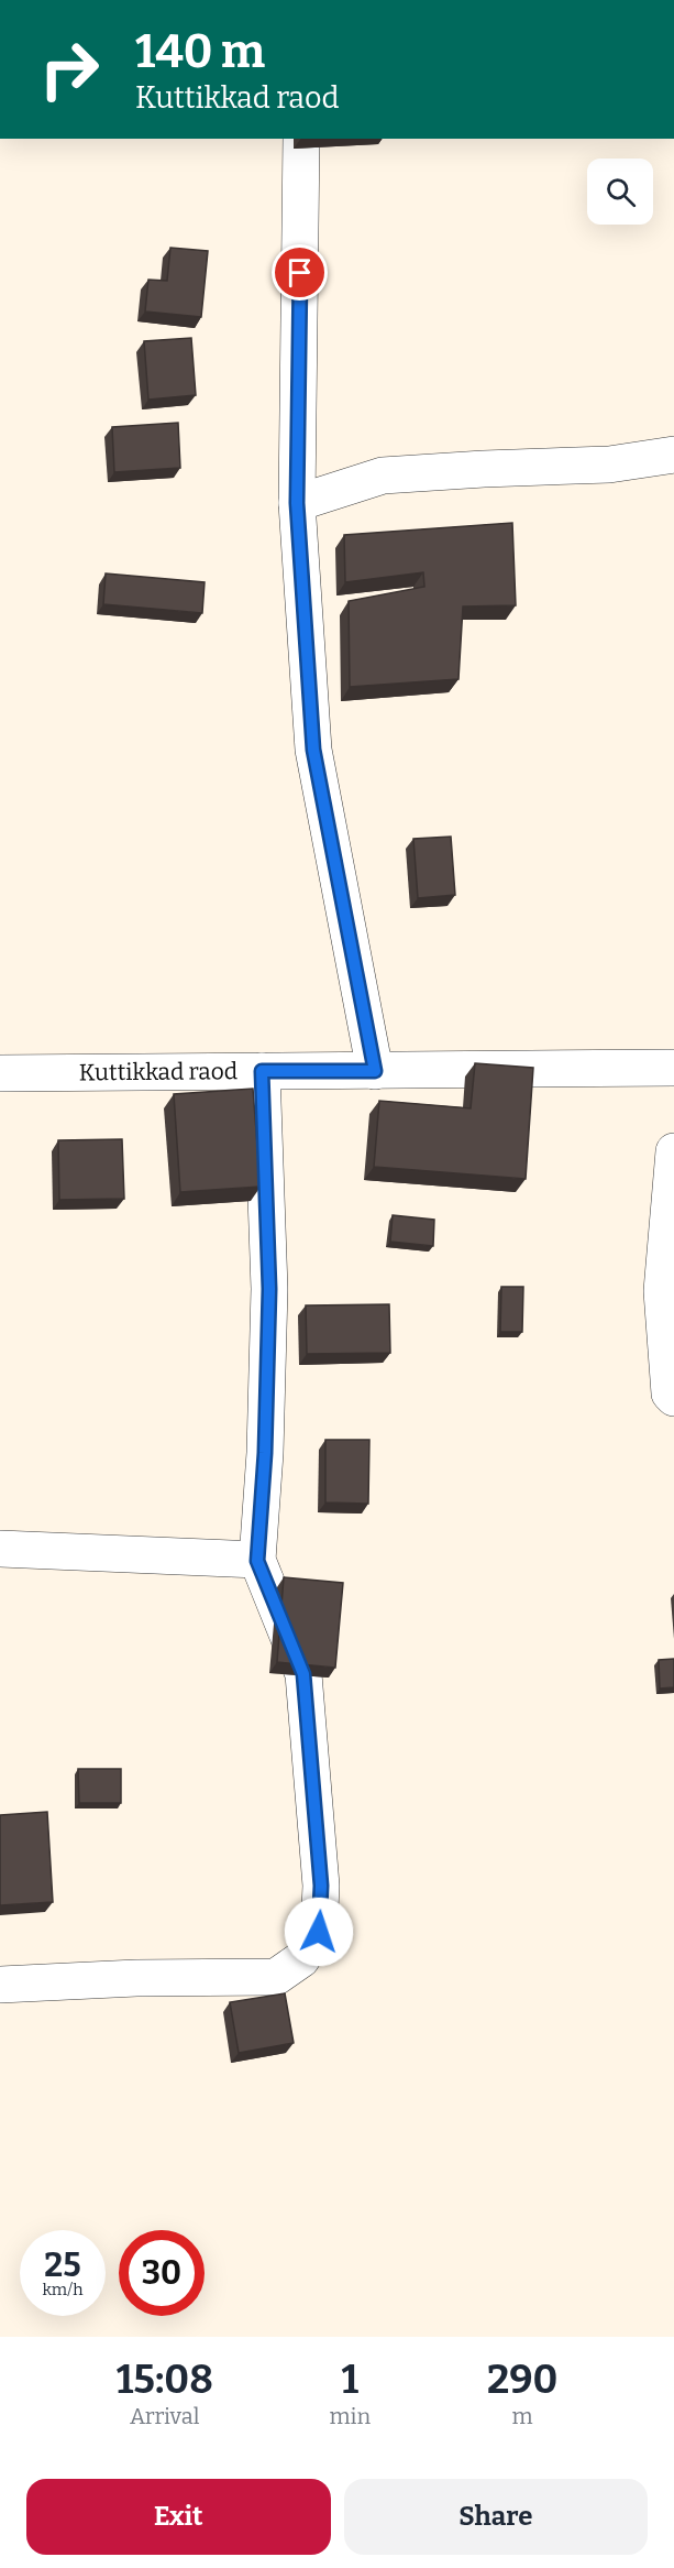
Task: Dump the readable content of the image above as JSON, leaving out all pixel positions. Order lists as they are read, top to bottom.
{
  "streets": {
    "street": ["Kuttikkad raod"]
  },
  "page": {
    "turn": ["140 m", "Kuttikkad raod"],
    "speed": "25 km/h",
    "limit": "30",
    "eta": [
      "15:08",
      "Arrival",
      "1",
      "min",
      "290",
      "m"
    ],
    "buttons": ["Exit", "Share"]
  }
}
